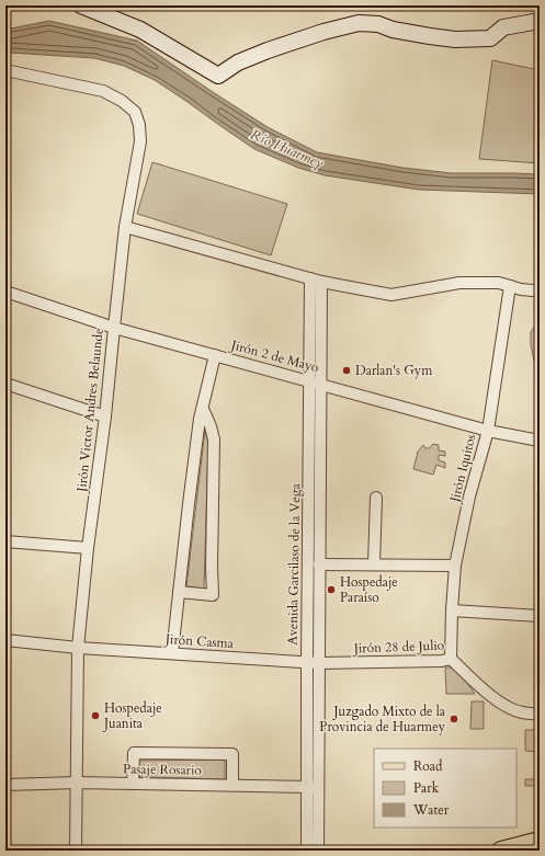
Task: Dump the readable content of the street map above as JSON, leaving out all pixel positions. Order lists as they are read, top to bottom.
{
  "streets": {
    "street": [
      "Jirón 2 de Mayo",
      "Jirón Victor Andres Belaunde",
      "Jirón Iquitos",
      "Avenida Garcilaso de la Vega",
      "Jirón Casma",
      "Jirón 28 de Julio",
      "Pasaje Rosario"
    ]
  },
  "crossings": [
    ["Jirón 2 de Mayo", "Jirón Victor Andres Belaunde"],
    ["Jirón 2 de Mayo", "Jirón Iquitos"],
    ["Jirón 2 de Mayo", "Avenida Garcilaso de la Vega"],
    ["Jirón Victor Andres Belaunde", "Jirón Casma"],
    ["Jirón Victor Andres Belaunde", "Pasaje Rosario"],
    ["Jirón Iquitos", "Jirón 28 de Julio"],
    ["Avenida Garcilaso de la Vega", "Jirón Casma"],
    ["Avenida Garcilaso de la Vega", "Jirón 28 de Julio"],
    ["Avenida Garcilaso de la Vega", "Pasaje Rosario"],
    ["Jirón Casma", "Jirón 28 de Julio"]
  ],
  "water": ["Río Huarmey"],
  "places": [
    "Darlan's Gym",
    "Hospedaje Paraíso",
    "Hospedaje Juanita",
    "Juzgado Mixto de la Provincia de Huarmey"
  ],
  "legend": ["Road", "Park", "Water"]
}
